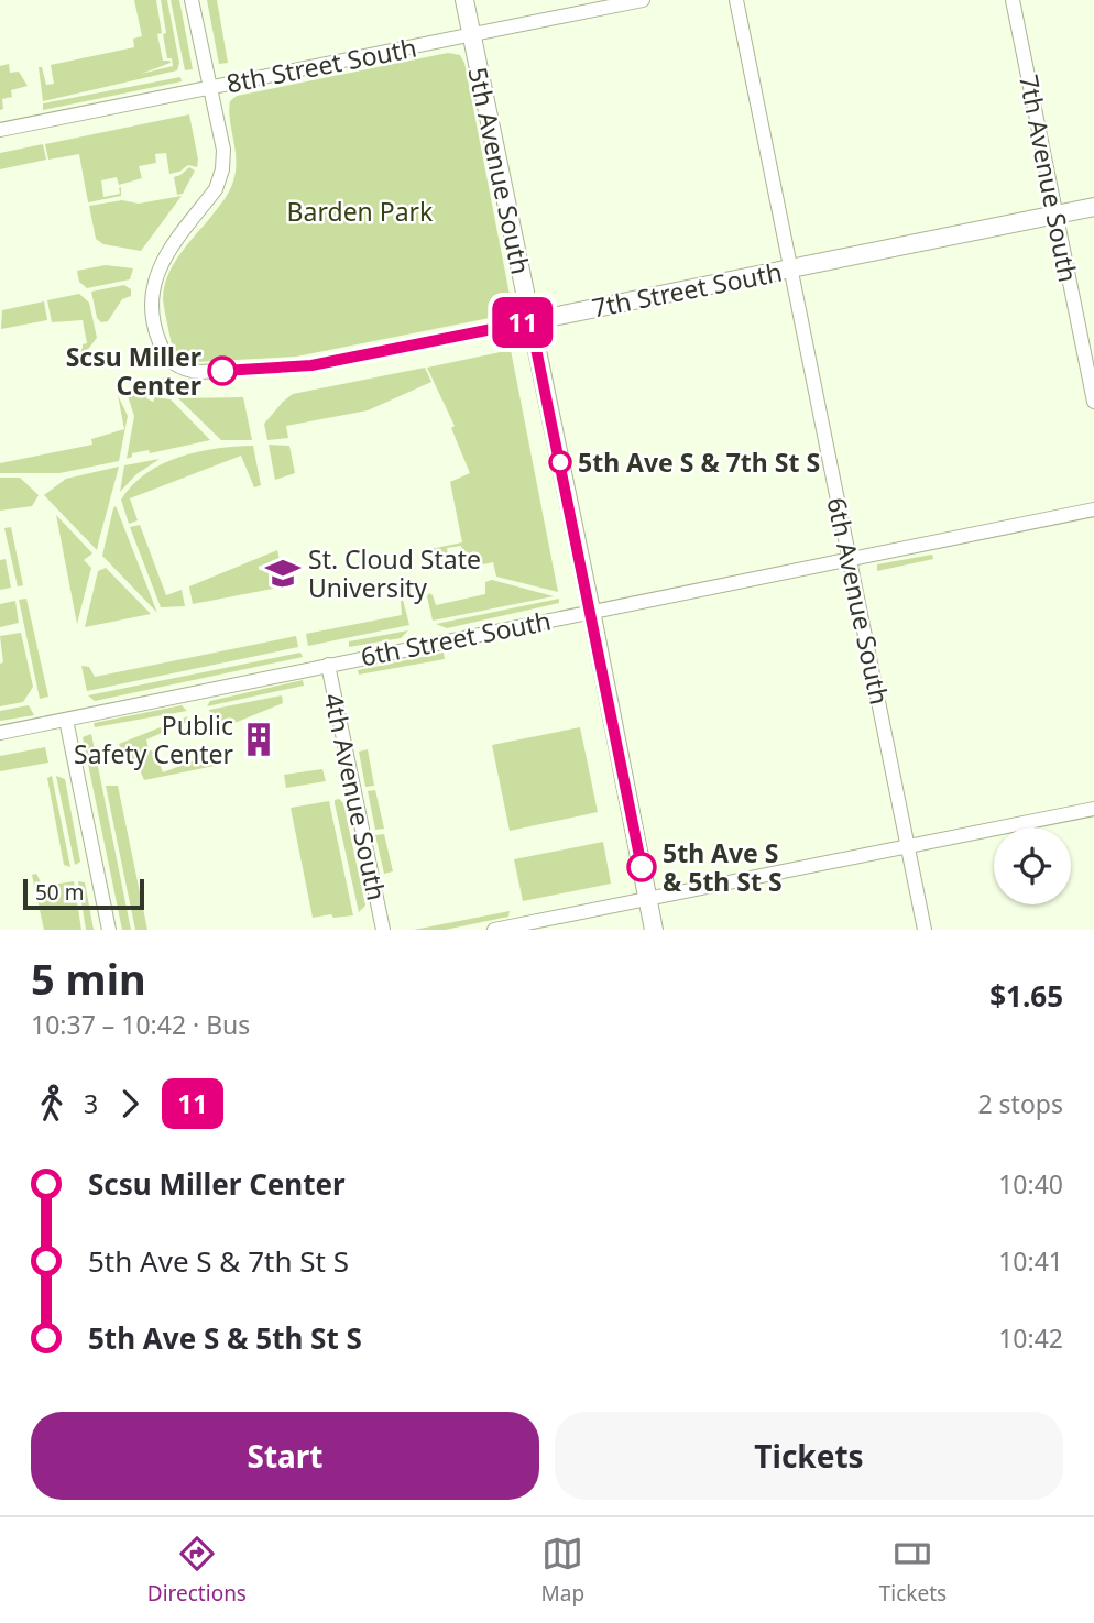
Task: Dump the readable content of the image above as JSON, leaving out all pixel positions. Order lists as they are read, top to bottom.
{
  "streets": {
    "street": [
      "8th Street South",
      "5th Avenue South",
      "7th Avenue South",
      "7th Street South",
      "6th Avenue South",
      "6th Street South",
      "4th Avenue South"
    ]
  },
  "crossings": [
    ["8th Street South", "5th Avenue South"],
    ["8th Street South", "7th Street South"],
    ["5th Avenue South", "7th Street South"],
    ["5th Avenue South", "6th Street South"],
    ["7th Avenue South", "7th Street South"],
    ["7th Street South", "6th Avenue South"],
    ["6th Avenue South", "6th Street South"],
    ["6th Street South", "4th Avenue South"]
  ],
  "parks": ["Barden Park"],
  "places": {
    "other": ["Scsu Miller Center", "5th Ave S & 7th St S", "5th Ave S & 5th St S"],
    "school or university": ["St. Cloud State University"],
    "building": ["Public Safety Center"]
  },
  "lines": ["bus line 11"],
  "scale_bar": "50 m",
  "page": {
    "on_map": "11",
    "scale": "50 m",
    "heading": ["5 min", "10:37 – 10:42 · Bus", "$1.65"],
    "legs": ["3", "11", "2 stops"],
    "list": [
      {
        "name": "Scsu Miller Center",
        "value": "10:40"
      },
      {
        "name": "5th Ave S & 7th St S",
        "value": "10:41"
      },
      {
        "name": "5th Ave S & 5th St S",
        "value": "10:42"
      }
    ],
    "buttons": ["Start", "Tickets"],
    "tabs": ["Directions", "Map", "Tickets"]
  }
}
